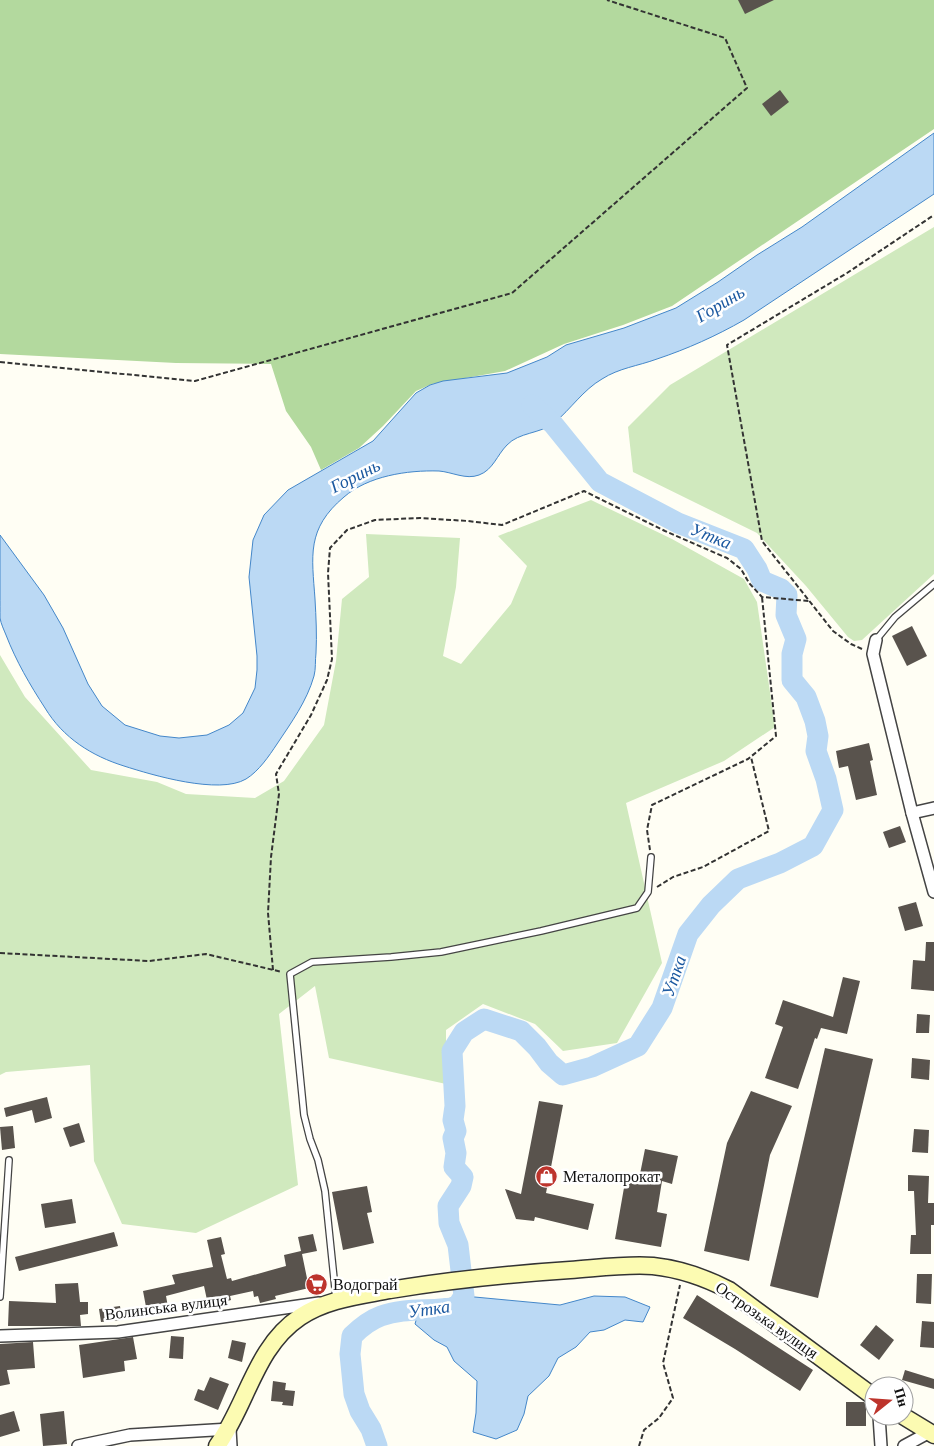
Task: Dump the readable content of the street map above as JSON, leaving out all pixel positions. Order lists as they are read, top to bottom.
{
  "streets": {
    "main road": ["Острозька вулиця"],
    "street": ["Волинська вулиця"]
  },
  "crossings": [
    ["Волинська вулиця", "Острозька вулиця"]
  ],
  "water": ["Горинь", "Утка"],
  "places": {
    "shop": ["Металопрокат"],
    "supermarket": ["Водограй"]
  },
  "north": "right"
}
